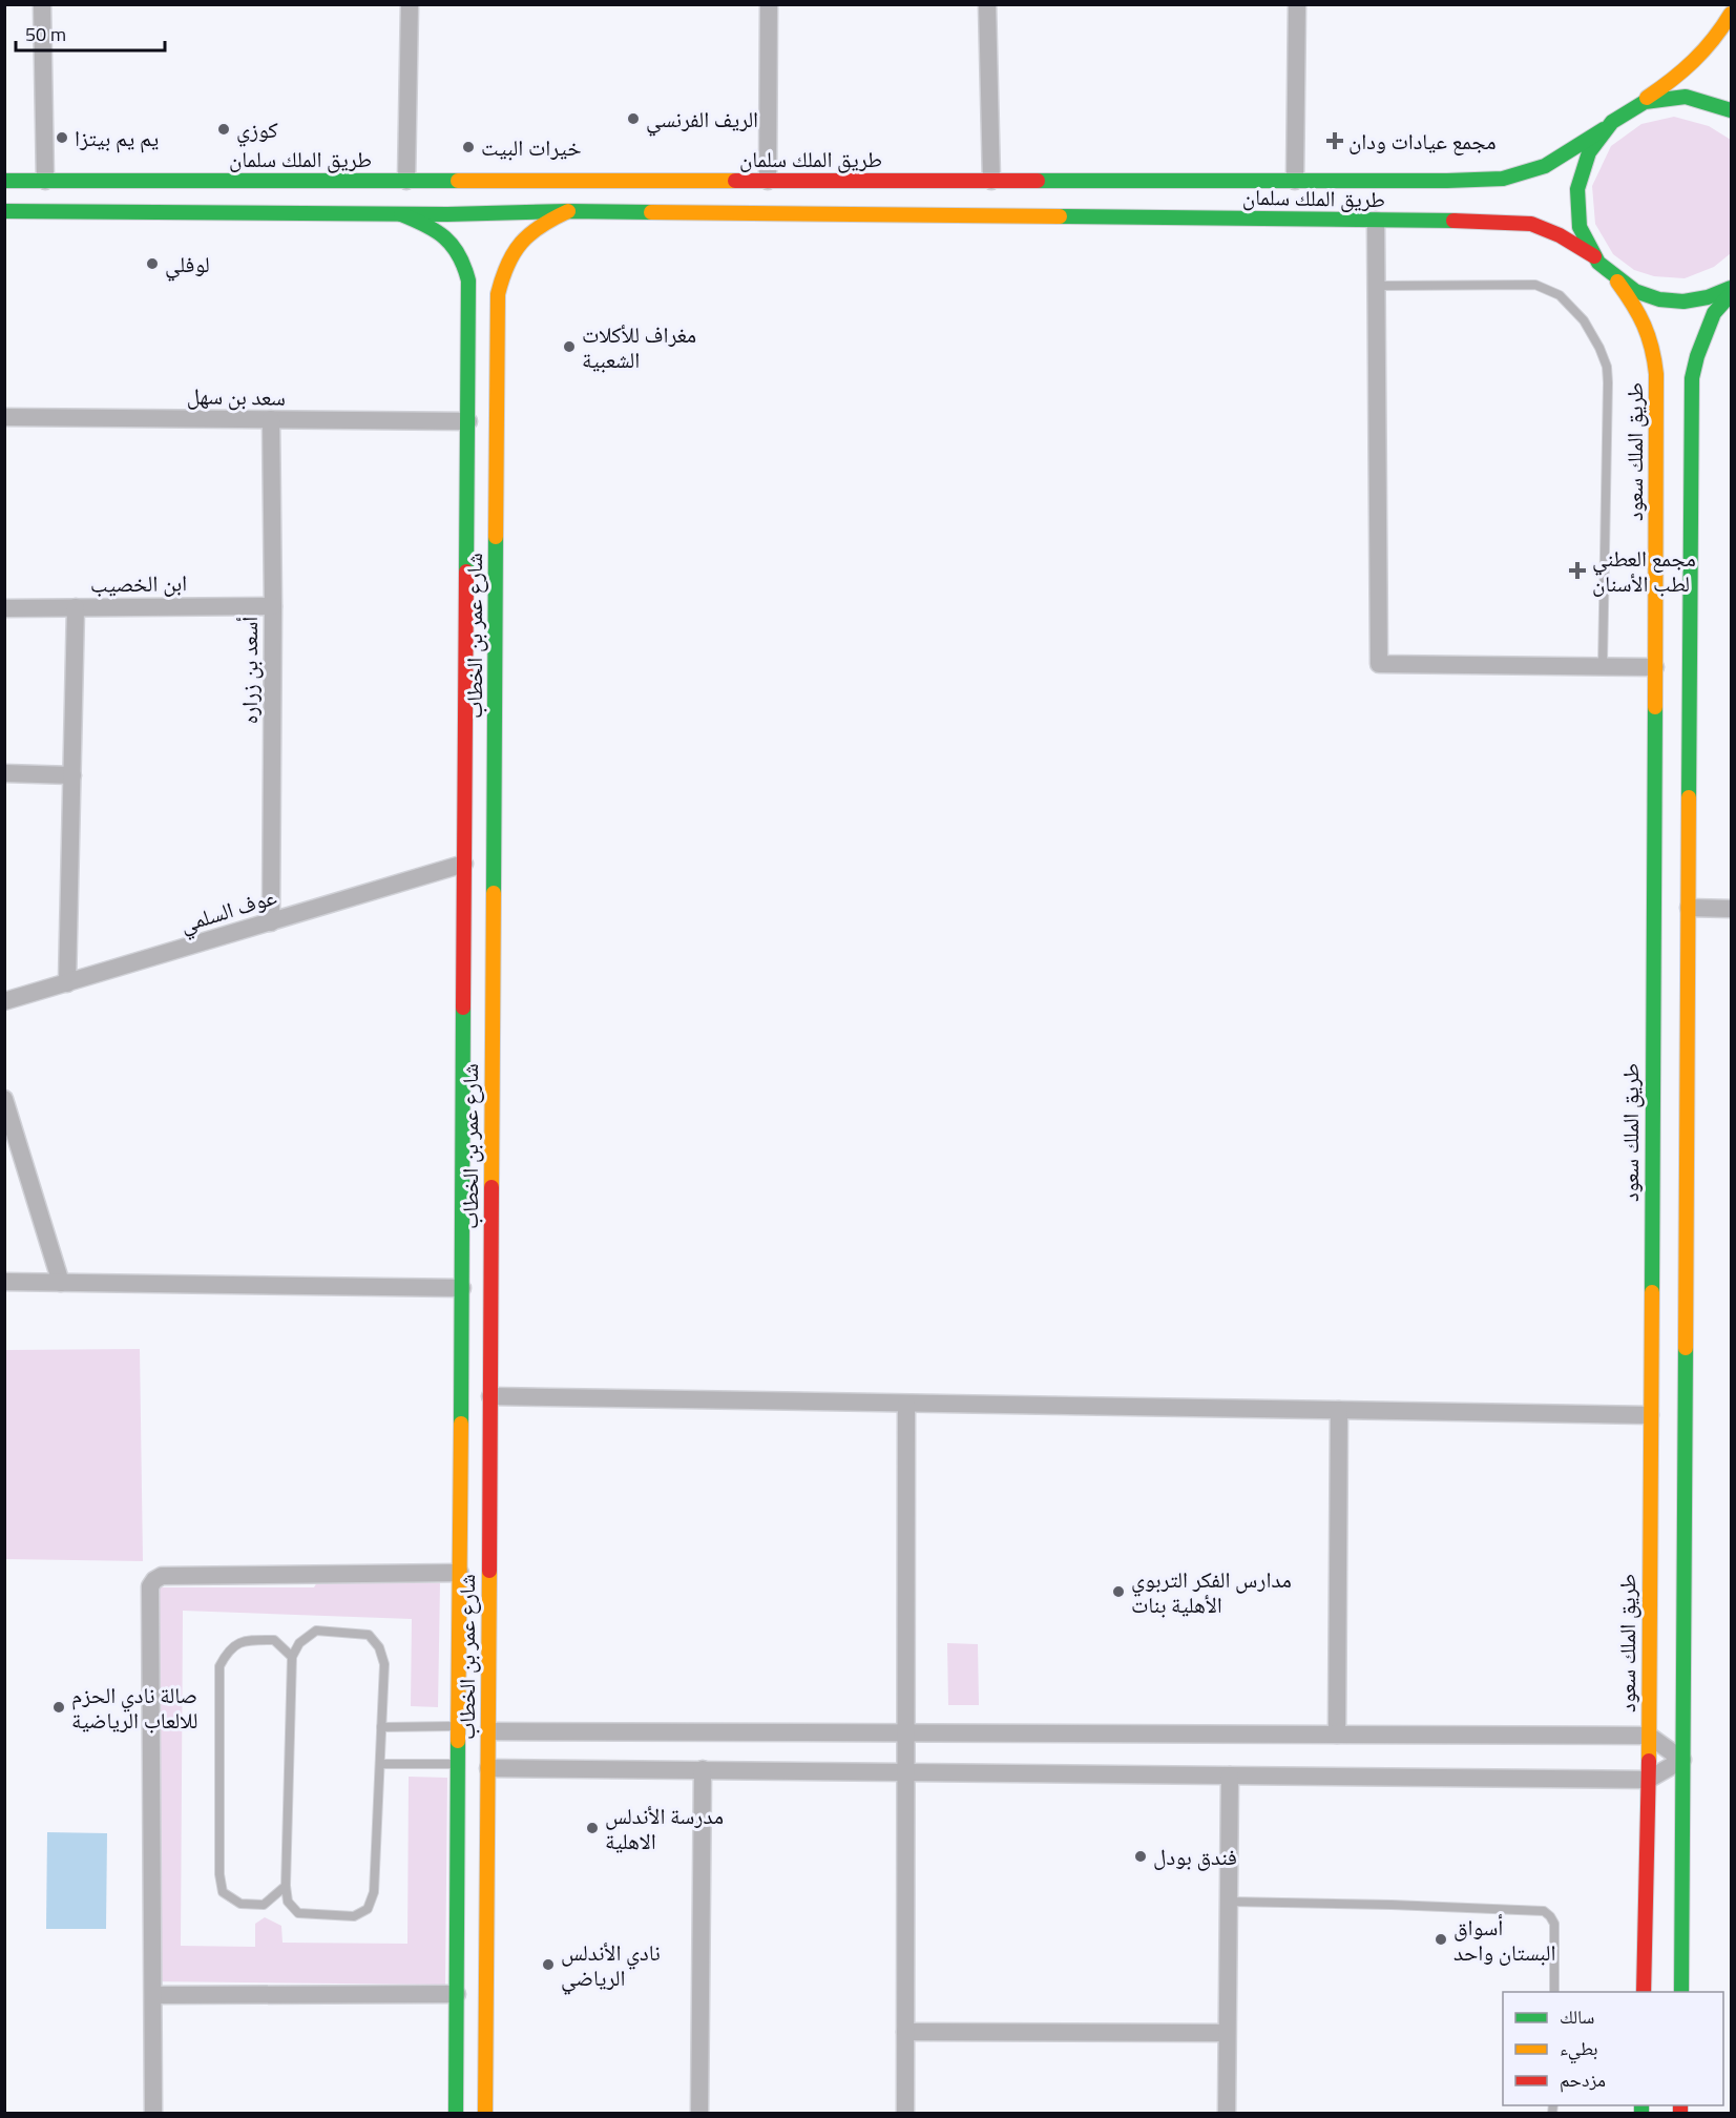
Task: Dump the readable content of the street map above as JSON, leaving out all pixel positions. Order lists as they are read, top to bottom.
{
  "streets": {
    "street": [
      "طريق الملك سلمان",
      "سعد بن سهل",
      "طريق الملك سعود",
      "ابن الخصيب",
      "شارع عمر بن الخطاب",
      "أسعد بن زراره",
      "عوف السلمي"
    ]
  },
  "crossings": [
    ["طريق الملك سلمان", "شارع عمر بن الخطاب"],
    ["سعد بن سهل", "شارع عمر بن الخطاب"],
    ["سعد بن سهل", "أسعد بن زراره"],
    ["ابن الخصيب", "أسعد بن زراره"],
    ["شارع عمر بن الخطاب", "عوف السلمي"],
    ["أسعد بن زراره", "عوف السلمي"]
  ],
  "places": {
    "other": [
      "الريف الفرنسي",
      "كوزي",
      "يم يم بيتزا",
      "خيرات البيت",
      "لوفلي",
      "مغراف للأكلات الشعبية",
      "مدارس الفكر التربوي الأهلية بنات",
      "صالة نادي الحزم للالعاب الرياضية",
      "مدرسة الأندلس الاهلية",
      "فندق بودل",
      "أسواق البستان واحد",
      "نادي الأندلس الرياضي"
    ],
    "health": ["مجمع عيادات ودان", "مجمع العطني لطب الأسنان"]
  },
  "legend": ["سالك", "بطيء", "مزدحم"],
  "scale_bar": "50 m"
}
